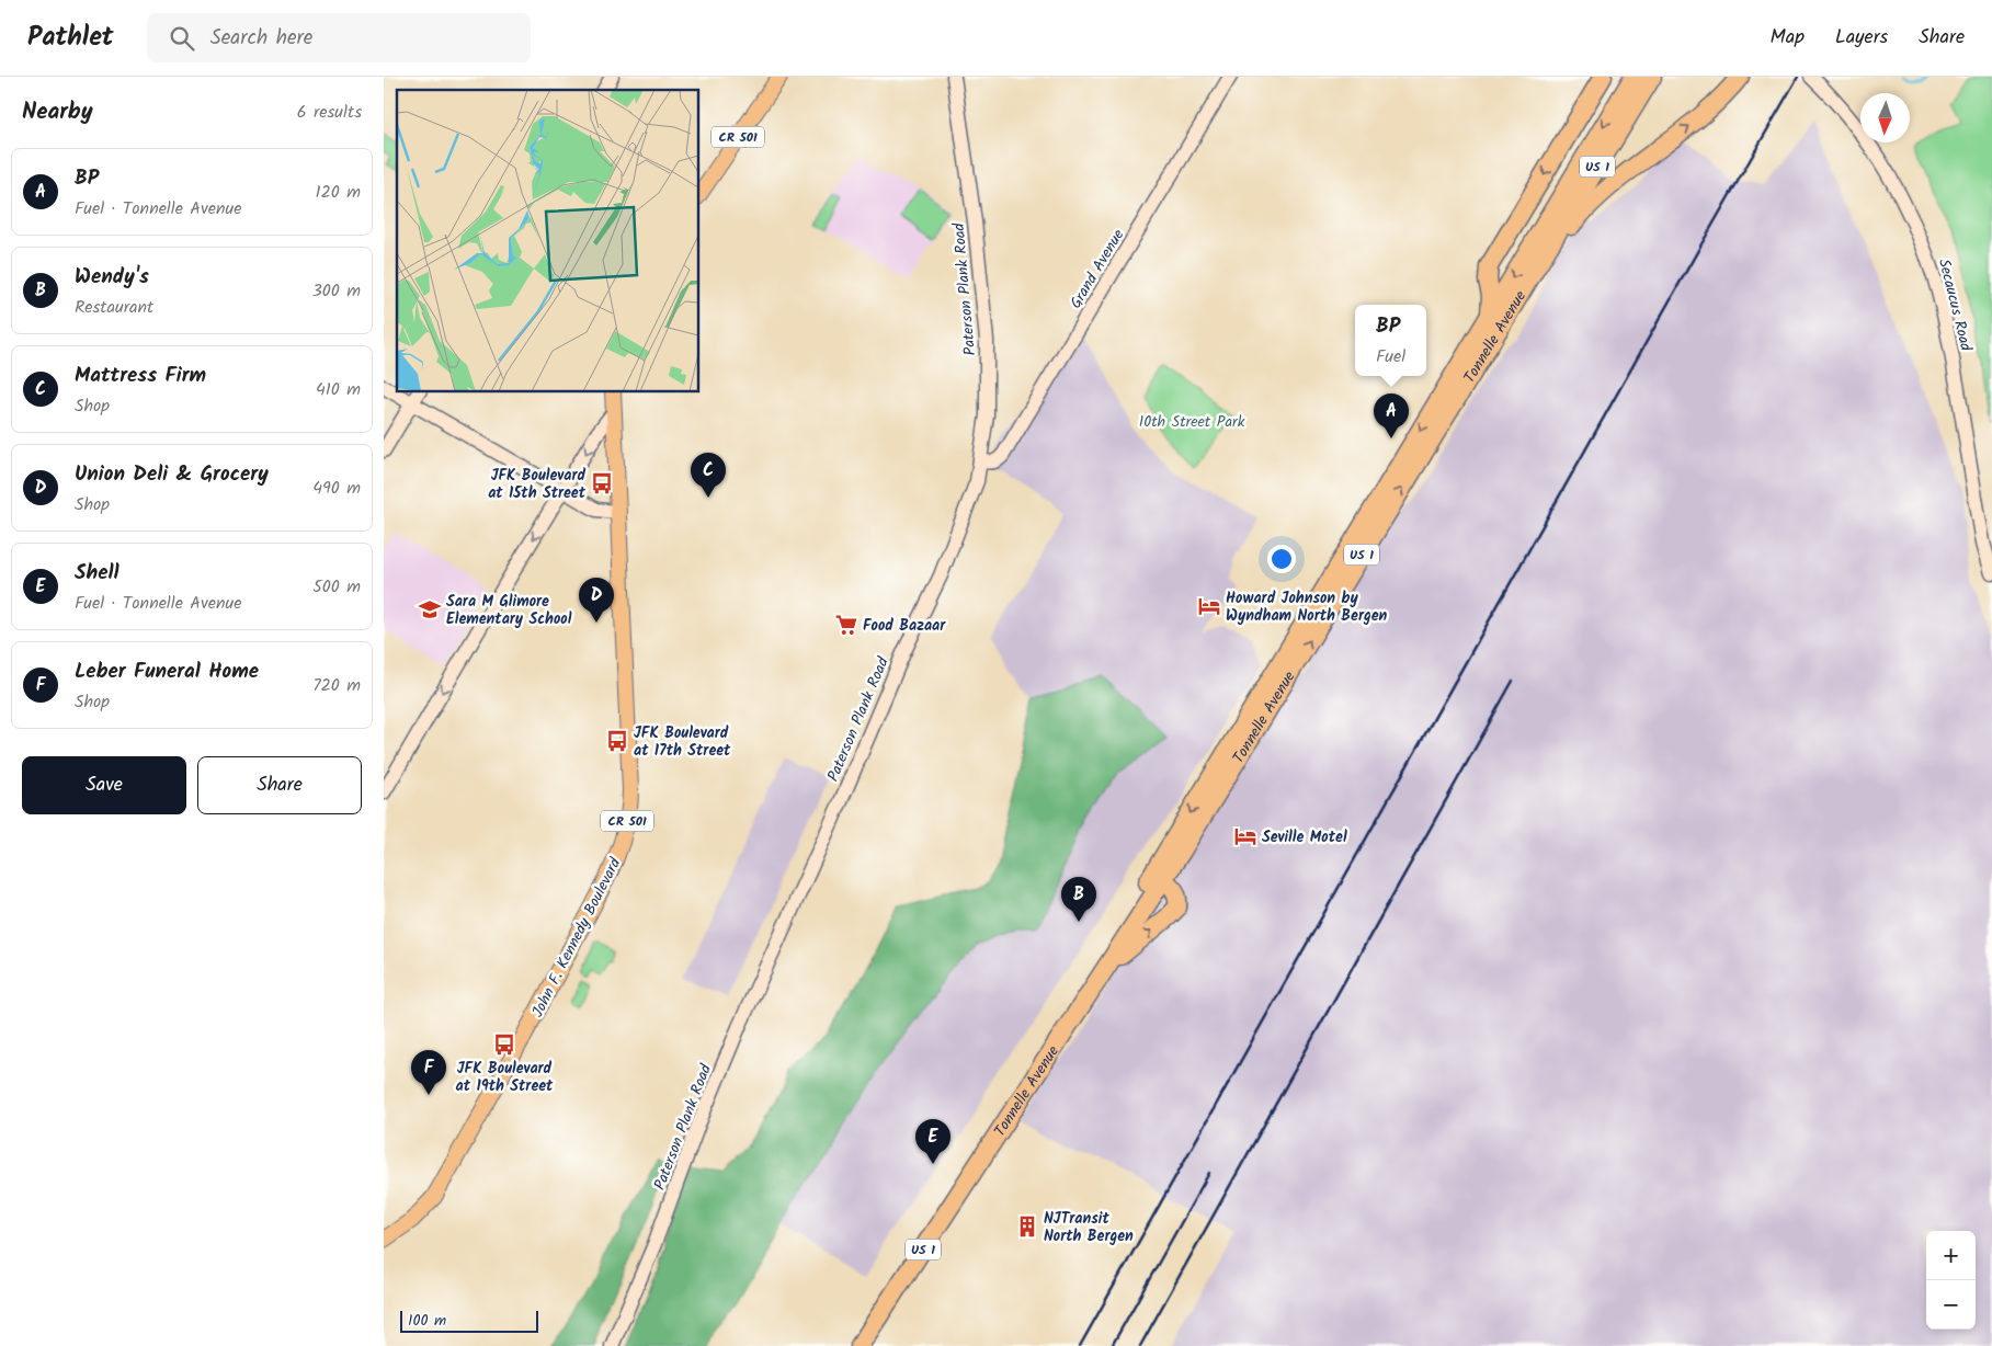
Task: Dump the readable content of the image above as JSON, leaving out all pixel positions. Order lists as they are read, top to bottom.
{
  "streets": {
    "highway": ["US 1", "Tonnelle Avenue"],
    "main road": [
      "CR 501",
      "Grand Avenue",
      "Paterson Plank Road",
      "Secaucus Road",
      "John F. Kennedy Boulevard"
    ]
  },
  "crossings": [
    ["Grand Avenue", "Paterson Plank Road"]
  ],
  "parks": ["10th Street Park"],
  "places": {
    "bus stop": ["JFK Boulevard at 15th Street", "JFK Boulevard at 17th Street", "JFK Boulevard at 19th Street"],
    "hotel": ["Howard Johnson by Wyndham North Bergen", "Seville Motel"],
    "school or university": ["Sara M Glimore Elementary School"],
    "supermarket": ["Food Bazaar"],
    "building": ["NJTransit North Bergen"]
  },
  "scale_bar": "100 m",
  "north": "bottom",
  "page": {
    "header": "Pathlet",
    "search": "Search here",
    "nav": ["Map", "Layers", "Share"],
    "heading": ["Nearby", "6 results"],
    "list": [
      {
        "mark": "A",
        "name": "BP",
        "note": "Fuel · Tonnelle Avenue",
        "value": "120 m"
      },
      {
        "mark": "B",
        "name": "Wendy's",
        "note": "Restaurant",
        "value": "300 m"
      },
      {
        "mark": "C",
        "name": "Mattress Firm",
        "note": "Shop",
        "value": "410 m"
      },
      {
        "mark": "D",
        "name": "Union Deli & Grocery",
        "note": "Shop",
        "value": "490 m"
      },
      {
        "mark": "E",
        "name": "Shell",
        "note": "Fuel · Tonnelle Avenue",
        "value": "500 m"
      },
      {
        "mark": "F",
        "name": "Leber Funeral Home",
        "note": "Shop",
        "value": "720 m"
      }
    ],
    "popup": ["BP", "Fuel"],
    "pins": [
      "A",
      "C",
      "D",
      "B",
      "F",
      "E"
    ],
    "buttons": ["Save", "Share"],
    "map_buttons": ["+", "−"],
    "scale": "100 m"
  }
}
